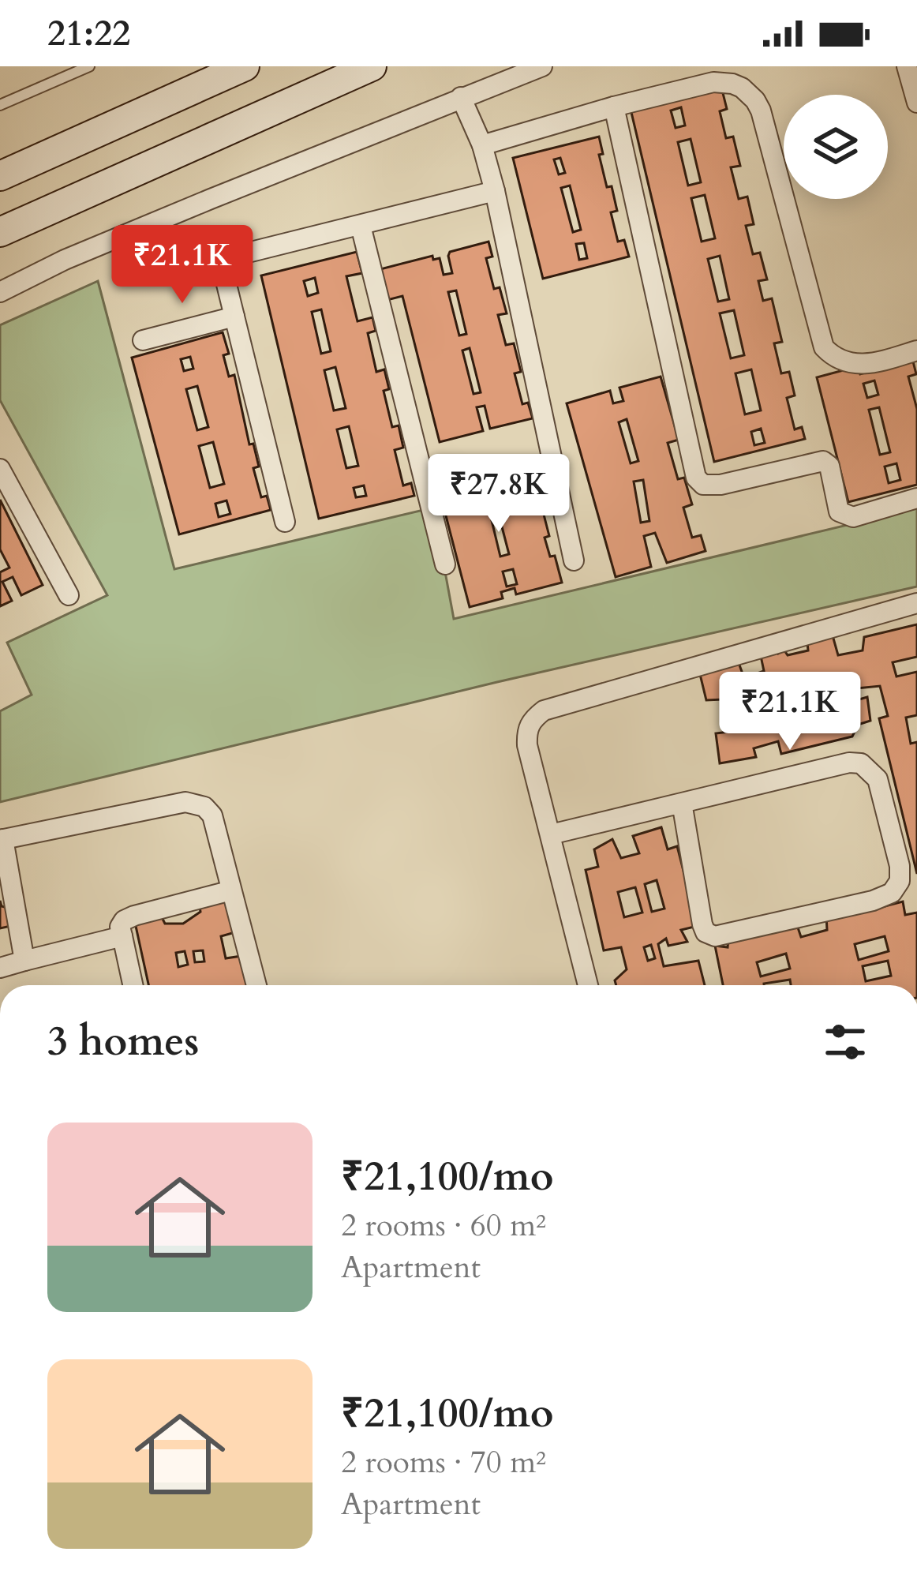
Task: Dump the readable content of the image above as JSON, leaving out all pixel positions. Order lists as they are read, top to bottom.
{
  "page": {
    "status": "21:22",
    "price": ["₹21.1K", "₹27.8K", "₹21.1K"],
    "heading": "3 homes",
    "list": [
      {
        "name": "₹21,100/mo",
        "note": "2 rooms · 60 m² · Apartment"
      },
      {
        "name": "₹21,100/mo",
        "note": "2 rooms · 70 m² · Apartment"
      }
    ]
  }
}
